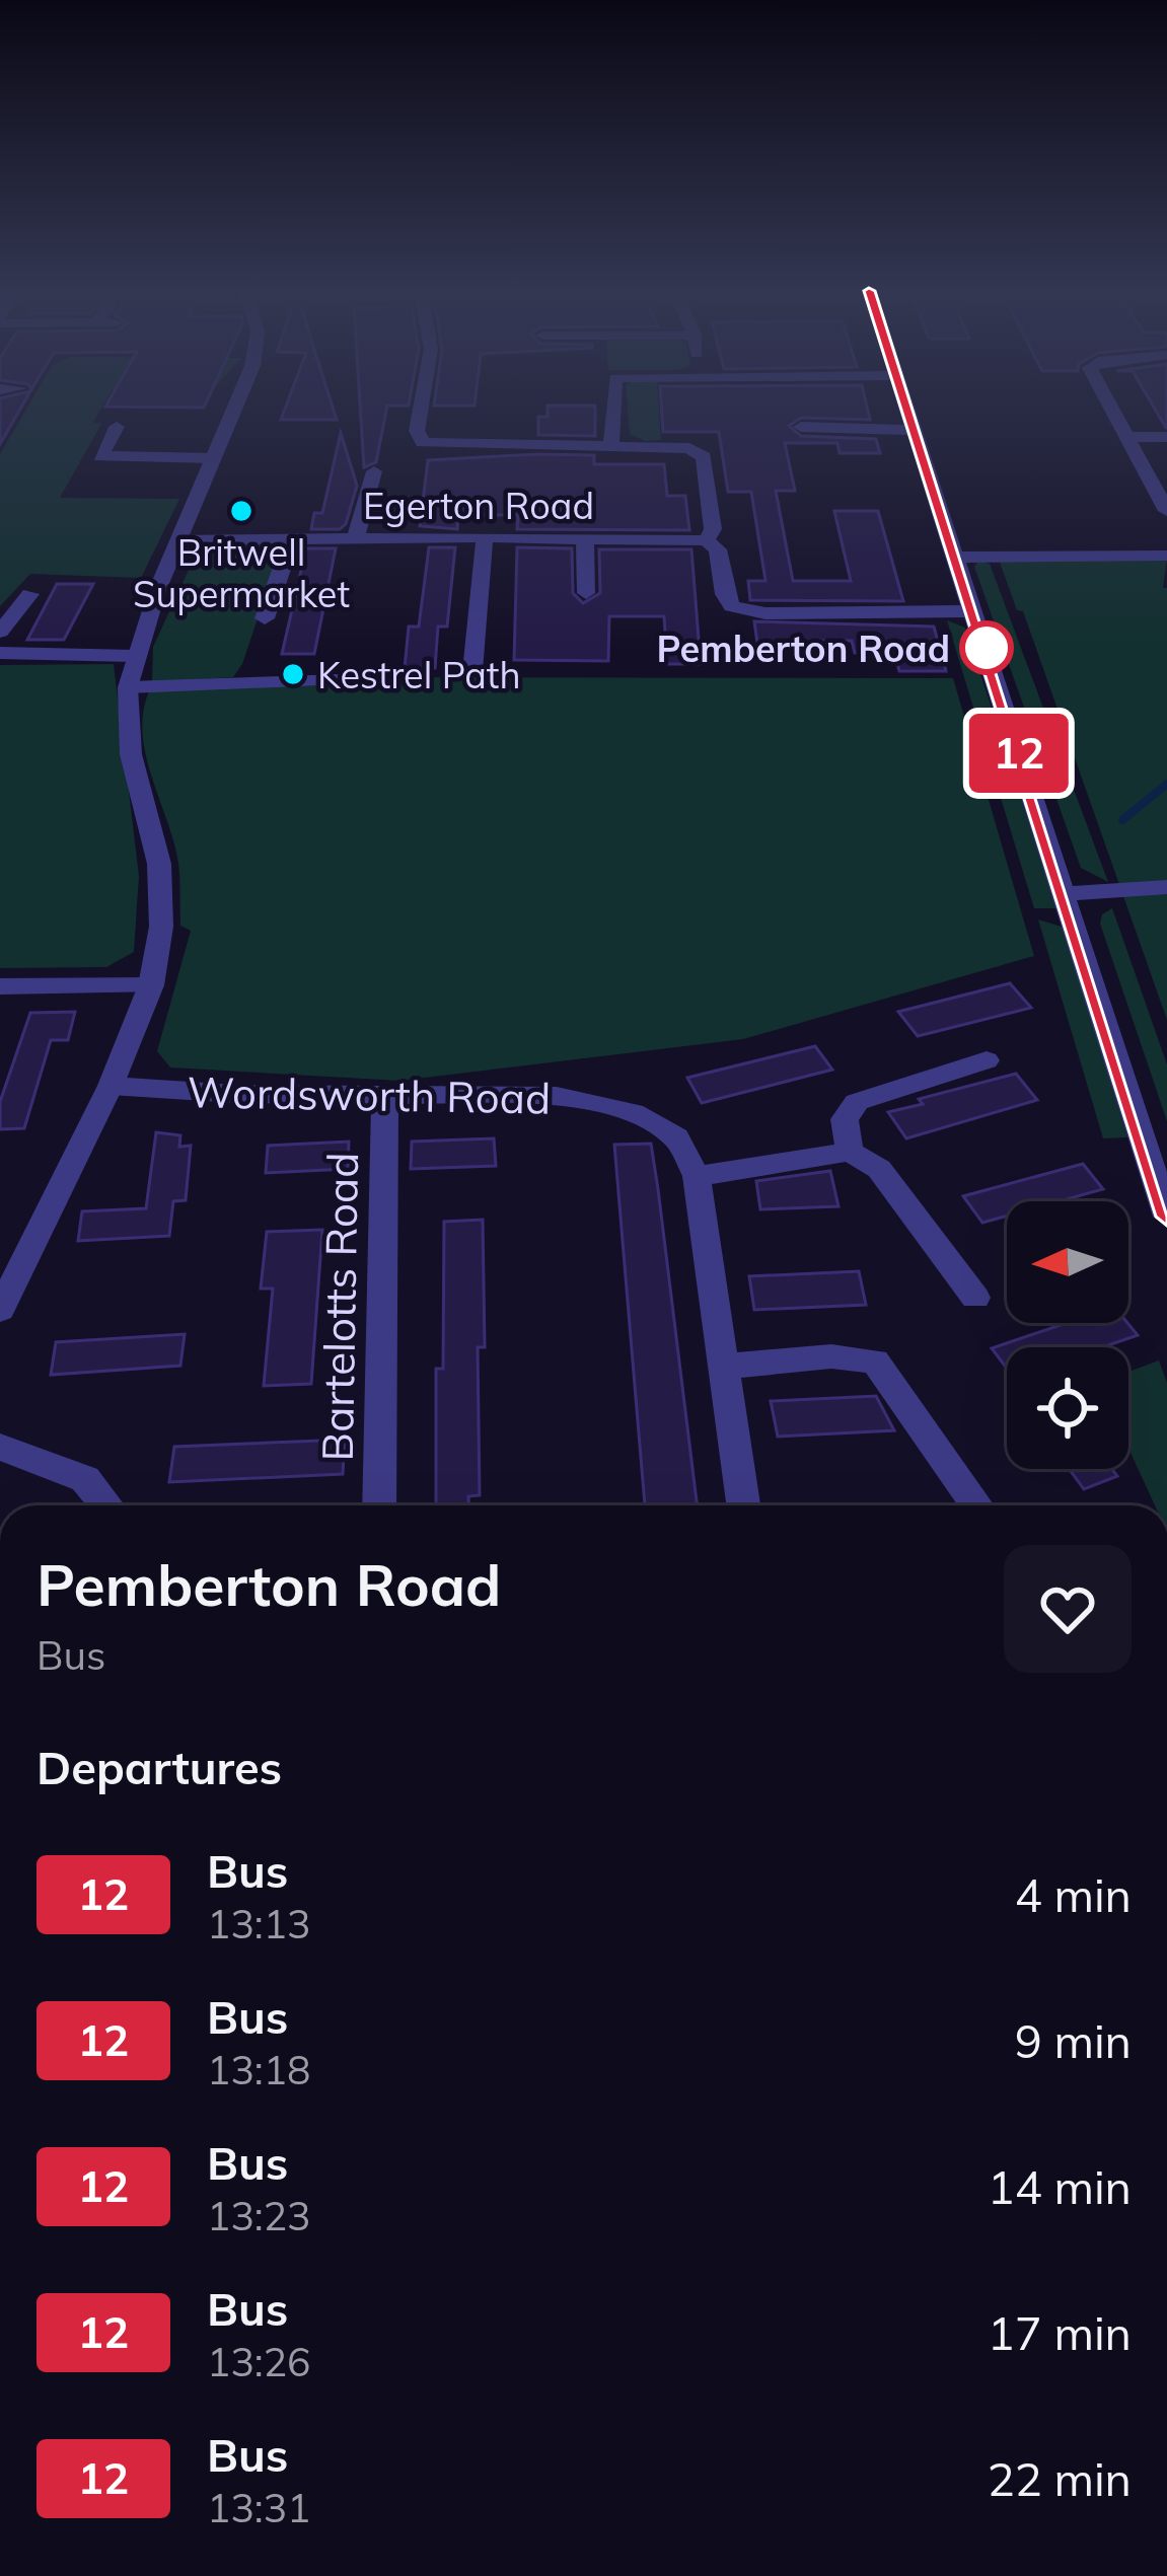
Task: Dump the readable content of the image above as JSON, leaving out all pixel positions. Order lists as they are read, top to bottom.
{
  "streets": {
    "street": ["Egerton Road", "Wordsworth Road", "Bartelotts Road"]
  },
  "crossings": [
    ["Wordsworth Road", "Bartelotts Road"]
  ],
  "places": ["Britwell Supermarket", "Pemberton Road", "Kestrel Path"],
  "lines": ["bus line 12"],
  "north": "left",
  "page": {
    "on_map": "12",
    "heading": [
      ["Pemberton Road", "Bus"],
      "Departures"
    ],
    "list": [
      {
        "mark": "12",
        "name": "Bus",
        "note": "13:13",
        "value": "4 min"
      },
      {
        "mark": "12",
        "name": "Bus",
        "note": "13:18",
        "value": "9 min"
      },
      {
        "mark": "12",
        "name": "Bus",
        "note": "13:23",
        "value": "14 min"
      },
      {
        "mark": "12",
        "name": "Bus",
        "note": "13:26",
        "value": "17 min"
      },
      {
        "mark": "12",
        "name": "Bus",
        "note": "13:31",
        "value": "22 min"
      }
    ]
  }
}
